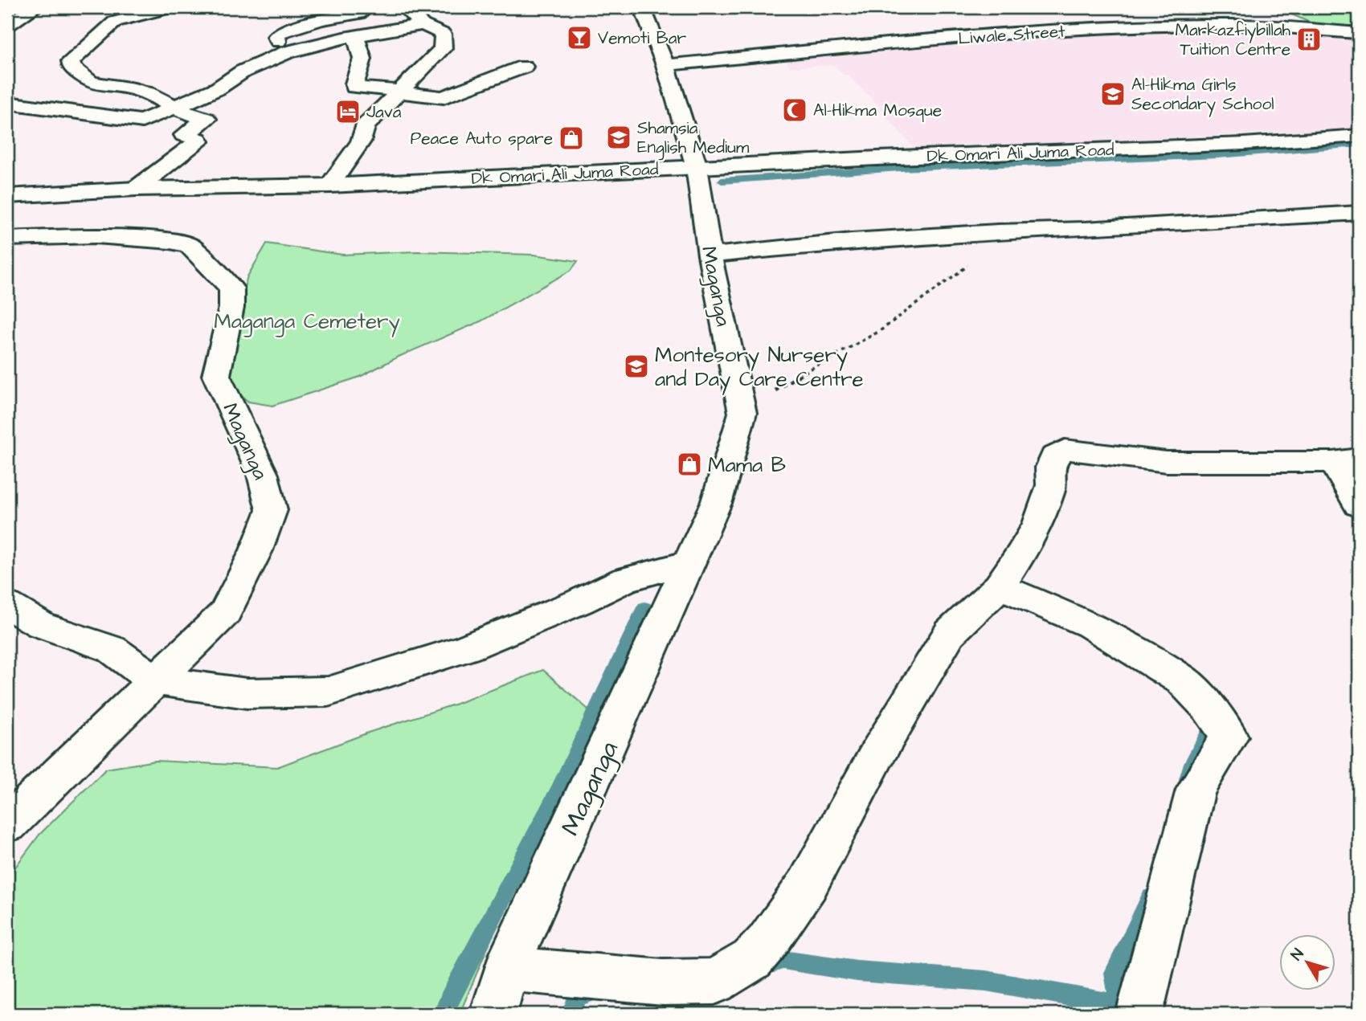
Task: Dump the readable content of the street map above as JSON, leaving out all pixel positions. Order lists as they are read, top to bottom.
{
  "streets": {
    "street": ["Liwale Street", "Dk Omari Ali Juma Road", "Maganga"]
  },
  "crossings": [
    ["Liwale Street", "Maganga"],
    ["Dk Omari Ali Juma Road", "Maganga"]
  ],
  "parks": ["Maganga Cemetery"],
  "places": {
    "bar": ["Vemoti Bar"],
    "building": ["Markazfiybillah Tuition Centre"],
    "school or university": ["Al-Hikma Girls Secondary School", "Shamsia English Medium", "Montesory Nursery and Day Care Centre"],
    "mosque": ["Al-Hikma Mosque"],
    "hotel": ["Java"],
    "shop": ["Peace Auto spare", "Mama B"]
  },
  "north": "top left"
}
